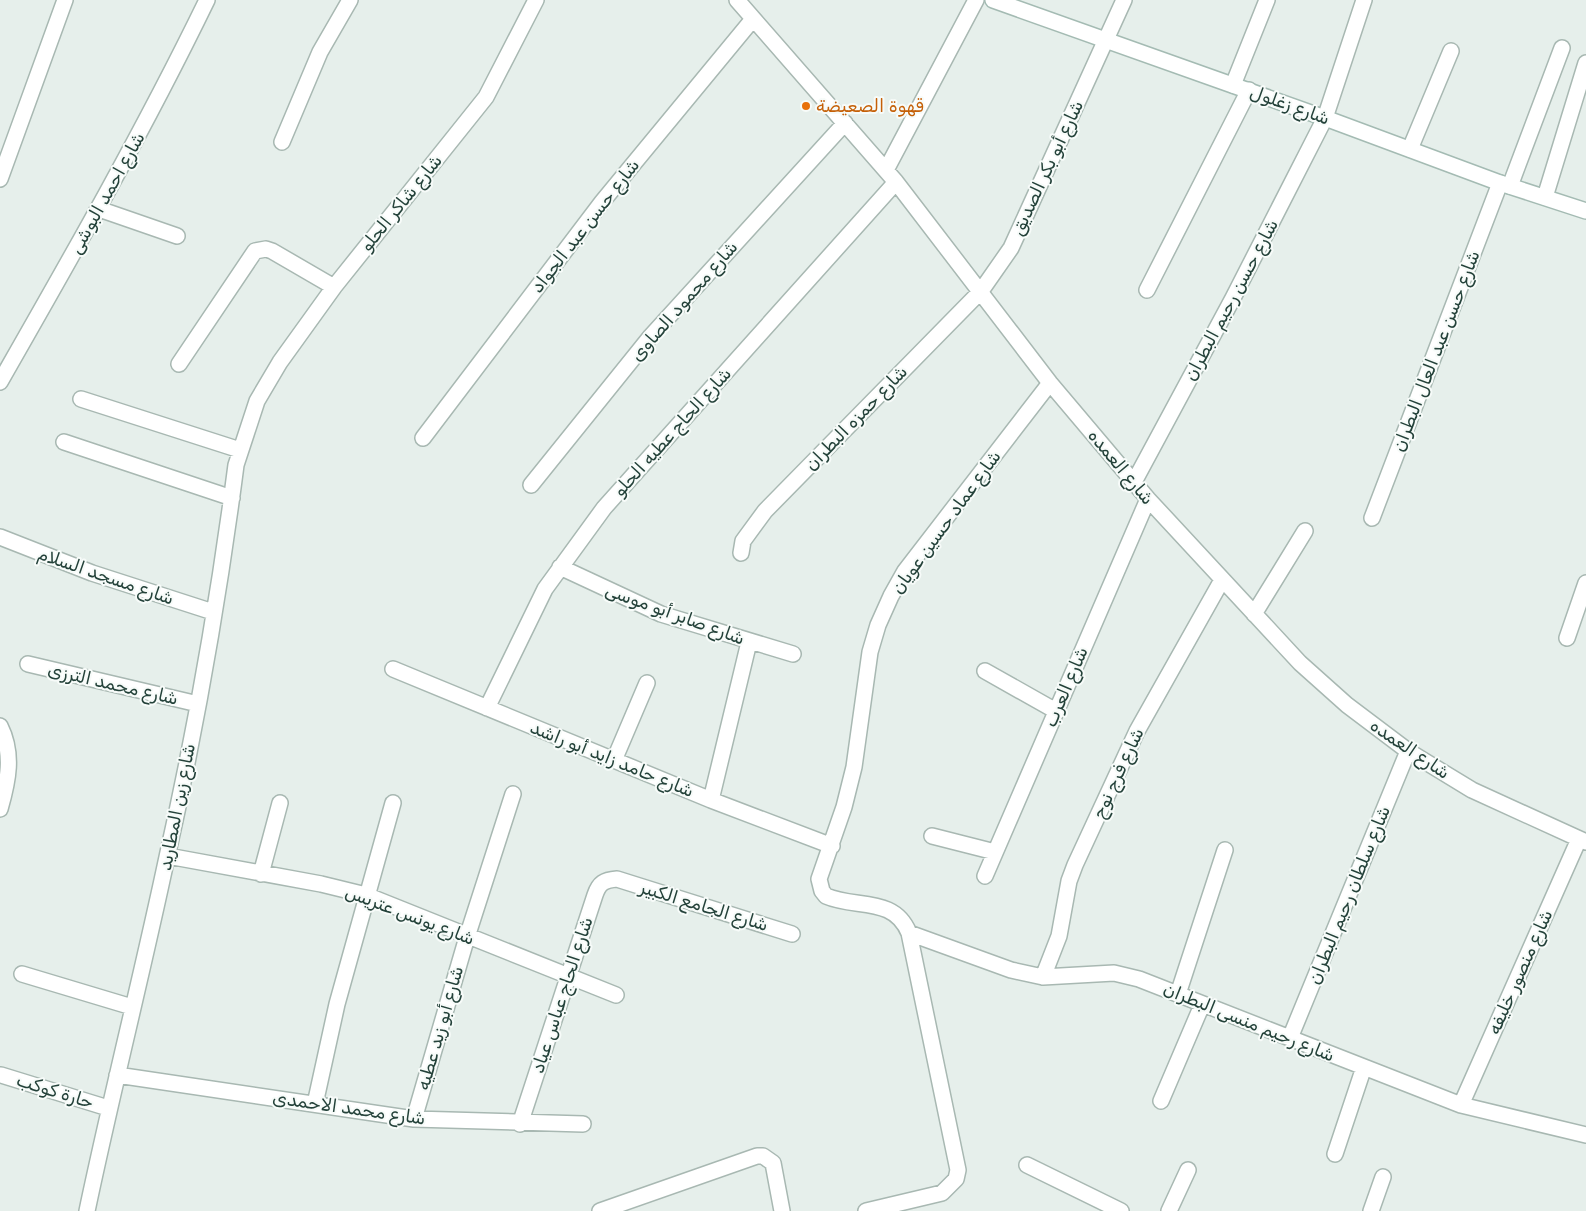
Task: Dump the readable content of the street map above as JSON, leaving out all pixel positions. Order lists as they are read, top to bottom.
{
  "streets": {
    "street": [
      "شارع زغلول",
      "شارع أبو بكر الصديق",
      "شارع احمد البوشى",
      "شارع شاكر الحلو",
      "شارع حسن عبد الجواد",
      "شارع حسن رحيم البطران",
      "شارع محمود الصاوى",
      "شارع حسن عبد العال البطران",
      "شارع حمزه البطران",
      "شارع الحاج عطيه الحلو",
      "شارع العمده",
      "شارع عماد حسين عويان",
      "شارع مسجد السلام",
      "شارع صابر أبو موسى",
      "شارع محمد الترزى",
      "شارع العرب",
      "شارع حامد زايد أبو راشد",
      "شارع فرج نوح",
      "شارع زين المطاريد",
      "شارع سلطان رحيم البطران",
      "شارع الجامع الكبير",
      "شارع يونس عتريس",
      "شارع منصور خليفه",
      "شارع الحاج عباس عياد",
      "شارع رحيم منسى البطران",
      "شارع أبو زيد عطيه",
      "حارة كوكب",
      "شارع محمد الاحمدى"
    ]
  },
  "crossings": [
    ["شارع زغلول", "شارع أبو بكر الصديق"],
    ["شارع زغلول", "شارع حسن رحيم البطران"],
    ["شارع زغلول", "شارع حسن عبد العال البطران"],
    ["شارع أبو بكر الصديق", "شارع حمزه البطران"],
    ["شارع أبو بكر الصديق", "شارع العمده"],
    ["شارع شاكر الحلو", "شارع زين المطاريد"],
    ["شارع حسن عبد الجواد", "شارع العمده"],
    ["شارع حسن رحيم البطران", "شارع العمده"],
    ["شارع محمود الصاوى", "شارع العمده"],
    ["شارع حمزه البطران", "شارع العمده"],
    ["شارع الحاج عطيه الحلو", "شارع العمده"],
    ["شارع الحاج عطيه الحلو", "شارع صابر أبو موسى"],
    ["شارع الحاج عطيه الحلو", "شارع حامد زايد أبو راشد"],
    ["شارع العمده", "شارع عماد حسين عويان"],
    ["شارع العمده", "شارع العرب"],
    ["شارع العمده", "شارع فرج نوح"],
    ["شارع العمده", "شارع سلطان رحيم البطران"],
    ["شارع العمده", "شارع منصور خليفه"],
    ["شارع عماد حسين عويان", "شارع حامد زايد أبو راشد"],
    ["شارع عماد حسين عويان", "شارع رحيم منسى البطران"],
    ["شارع مسجد السلام", "شارع زين المطاريد"],
    ["شارع محمد الترزى", "شارع زين المطاريد"],
    ["شارع فرج نوح", "شارع رحيم منسى البطران"],
    ["شارع زين المطاريد", "شارع يونس عتريس"],
    ["شارع زين المطاريد", "حارة كوكب"],
    ["شارع زين المطاريد", "شارع محمد الاحمدى"],
    ["شارع سلطان رحيم البطران", "شارع رحيم منسى البطران"],
    ["شارع الجامع الكبير", "شارع الحاج عباس عياد"],
    ["شارع يونس عتريس", "شارع الحاج عباس عياد"],
    ["شارع يونس عتريس", "شارع أبو زيد عطيه"],
    ["شارع منصور خليفه", "شارع رحيم منسى البطران"],
    ["شارع الحاج عباس عياد", "شارع محمد الاحمدى"],
    ["شارع أبو زيد عطيه", "شارع محمد الاحمدى"]
  ],
  "places": ["قهوة الصعيضة"]
}
